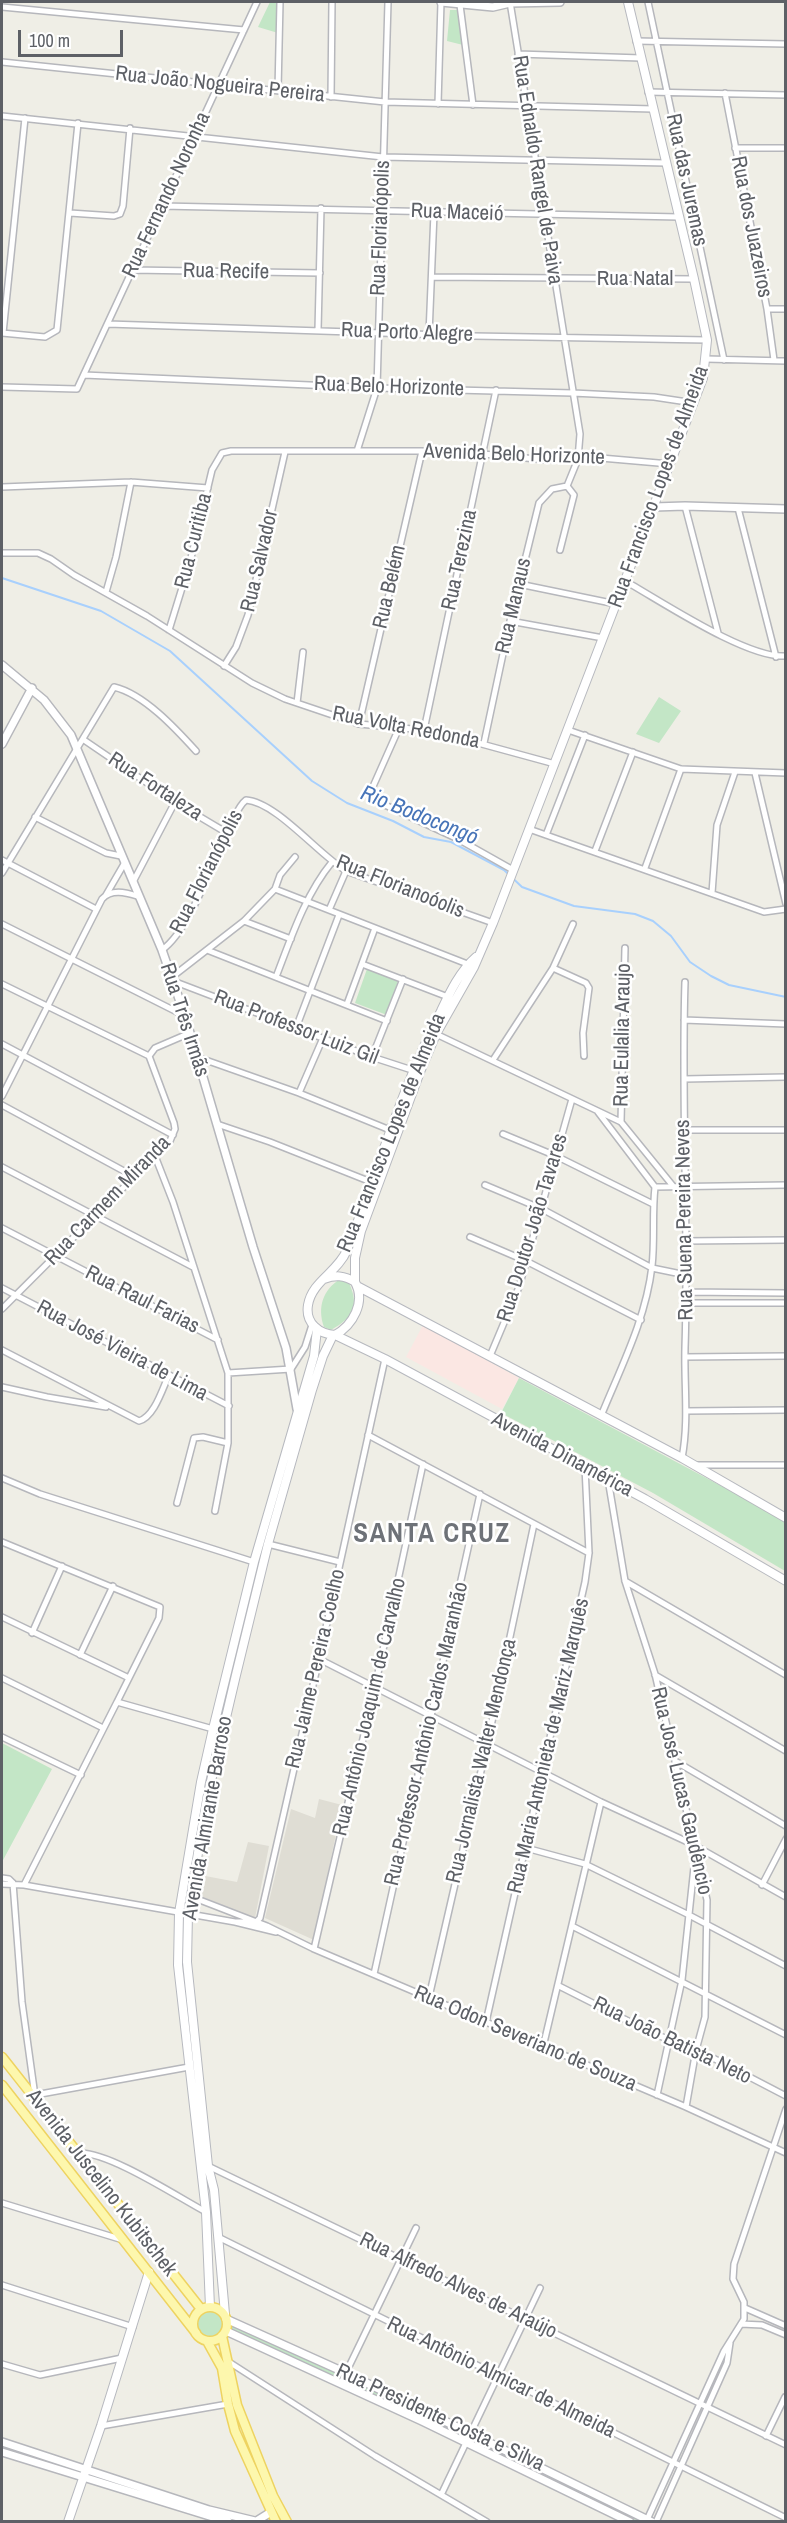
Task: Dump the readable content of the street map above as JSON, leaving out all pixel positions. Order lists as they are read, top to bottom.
{
  "streets": {
    "main road": [
      "Rua Francisco Lopes de Almeida",
      "Avenida Dinamérica",
      "Avenida Almirante Barroso",
      "Avenida Juscelino Kubitschek"
    ],
    "street": [
      "Rua João Nogueira Pereira",
      "Rua Ednaldo Rangel de Paiva",
      "Rua das Juremas",
      "Rua Fernando Noronha",
      "Rua Maceió",
      "Rua dos Juazeiros",
      "Rua Florianópolis",
      "Rua Recife",
      "Rua Natal",
      "Rua Porto Alegre",
      "Rua Belo Horizonte",
      "Avenida Belo Horizonte",
      "Rua Curitiba",
      "Rua Terezina",
      "Rua Salvador",
      "Rua Belém",
      "Rua Manaus",
      "Rua Volta Redonda",
      "Rua Fortaleza",
      "Rua Florianoóolis",
      "Rua Três Irmãs",
      "Rua Professor Luiz Gil",
      "Rua Eulalia Araujo",
      "Rua Carmem Miranda",
      "Rua Suena Pereira Neves",
      "Rua Doutor João Tavares",
      "Rua Raul Farias",
      "Rua José Vieira de Lima",
      "Rua Jaime Pereira Coelho",
      "Rua Antônio Joaquim de Carvalho",
      "Rua Professor Antônio Carlos Maranhão",
      "Rua Maria Antonieta de Mariz Marquês",
      "Rua Jornalista Walter Mendonça",
      "Rua José Lucas Gaudêncio",
      "Rua Odon Severiano de Souza",
      "Rua João Batista Neto",
      "Rua Alfredo Alves de Araújo",
      "Rua Antônio Almicar de Almeida",
      "Rua Presidente Costa e Silva"
    ]
  },
  "crossings": [
    ["Rua João Nogueira Pereira", "Rua Ednaldo Rangel de Paiva"],
    ["Rua João Nogueira Pereira", "Rua Fernando Noronha"],
    ["Rua João Nogueira Pereira", "Rua Florianópolis"],
    ["Rua João Nogueira Pereira", "Rua Francisco Lopes de Almeida"],
    ["Rua Ednaldo Rangel de Paiva", "Rua Maceió"],
    ["Rua Ednaldo Rangel de Paiva", "Rua Natal"],
    ["Rua Ednaldo Rangel de Paiva", "Rua Porto Alegre"],
    ["Rua Fernando Noronha", "Rua Maceió"],
    ["Rua Fernando Noronha", "Rua Recife"],
    ["Rua Fernando Noronha", "Rua Porto Alegre"],
    ["Rua Fernando Noronha", "Rua Belo Horizonte"],
    ["Rua Maceió", "Rua Florianópolis"],
    ["Rua Maceió", "Rua Francisco Lopes de Almeida"],
    ["Rua Florianópolis", "Rua Porto Alegre"],
    ["Rua Florianópolis", "Rua Belo Horizonte"],
    ["Rua Florianópolis", "Avenida Belo Horizonte"],
    ["Rua Florianópolis", "Rua Fortaleza"],
    ["Rua Florianópolis", "Rua Florianoóolis"],
    ["Rua Florianópolis", "Rua Três Irmãs"],
    ["Rua Natal", "Rua Francisco Lopes de Almeida"],
    ["Rua Porto Alegre", "Rua Francisco Lopes de Almeida"],
    ["Rua Belo Horizonte", "Rua Francisco Lopes de Almeida"],
    ["Rua Belo Horizonte", "Rua Terezina"],
    ["Avenida Belo Horizonte", "Rua Francisco Lopes de Almeida"],
    ["Avenida Belo Horizonte", "Rua Terezina"],
    ["Avenida Belo Horizonte", "Rua Belém"],
    ["Rua Francisco Lopes de Almeida", "Rua Volta Redonda"],
    ["Rua Francisco Lopes de Almeida", "Rua Florianoóolis"],
    ["Rua Francisco Lopes de Almeida", "Rua Professor Luiz Gil"],
    ["Rua Francisco Lopes de Almeida", "Avenida Dinamérica"],
    ["Rua Francisco Lopes de Almeida", "Avenida Almirante Barroso"],
    ["Rua Curitiba", "Rua Salvador"],
    ["Rua Curitiba", "Rua Volta Redonda"],
    ["Rua Terezina", "Rua Volta Redonda"],
    ["Rua Salvador", "Rua Volta Redonda"],
    ["Rua Belém", "Rua Volta Redonda"],
    ["Rua Manaus", "Rua Volta Redonda"],
    ["Rua Três Irmãs", "Rua Professor Luiz Gil"],
    ["Rua Três Irmãs", "Avenida Almirante Barroso"],
    ["Rua Carmem Miranda", "Rua Raul Farias"],
    ["Rua Carmem Miranda", "Rua José Vieira de Lima"],
    ["Avenida Dinamérica", "Rua Jaime Pereira Coelho"],
    ["Avenida Dinamérica", "Rua Maria Antonieta de Mariz Marquês"],
    ["Avenida Dinamérica", "Rua José Lucas Gaudêncio"],
    ["Avenida Dinamérica", "Avenida Almirante Barroso"],
    ["Rua Jaime Pereira Coelho", "Rua Odon Severiano de Souza"],
    ["Rua Antônio Joaquim de Carvalho", "Rua Odon Severiano de Souza"],
    ["Rua Professor Antônio Carlos Maranhão", "Rua Odon Severiano de Souza"],
    ["Rua Maria Antonieta de Mariz Marquês", "Rua Odon Severiano de Souza"],
    ["Rua Jornalista Walter Mendonça", "Rua Odon Severiano de Souza"],
    ["Rua José Lucas Gaudêncio", "Rua Odon Severiano de Souza"],
    ["Rua José Lucas Gaudêncio", "Rua João Batista Neto"],
    ["Avenida Almirante Barroso", "Rua Odon Severiano de Souza"],
    ["Avenida Almirante Barroso", "Avenida Juscelino Kubitschek"],
    ["Avenida Almirante Barroso", "Rua Alfredo Alves de Araújo"],
    ["Avenida Almirante Barroso", "Rua Antônio Almicar de Almeida"],
    ["Avenida Almirante Barroso", "Rua Presidente Costa e Silva"],
    ["Avenida Juscelino Kubitschek", "Rua Presidente Costa e Silva"]
  ],
  "districts": ["SANTA CRUZ"],
  "water": ["Rio Bodocongó"],
  "scale_bar": "100 m"
}
